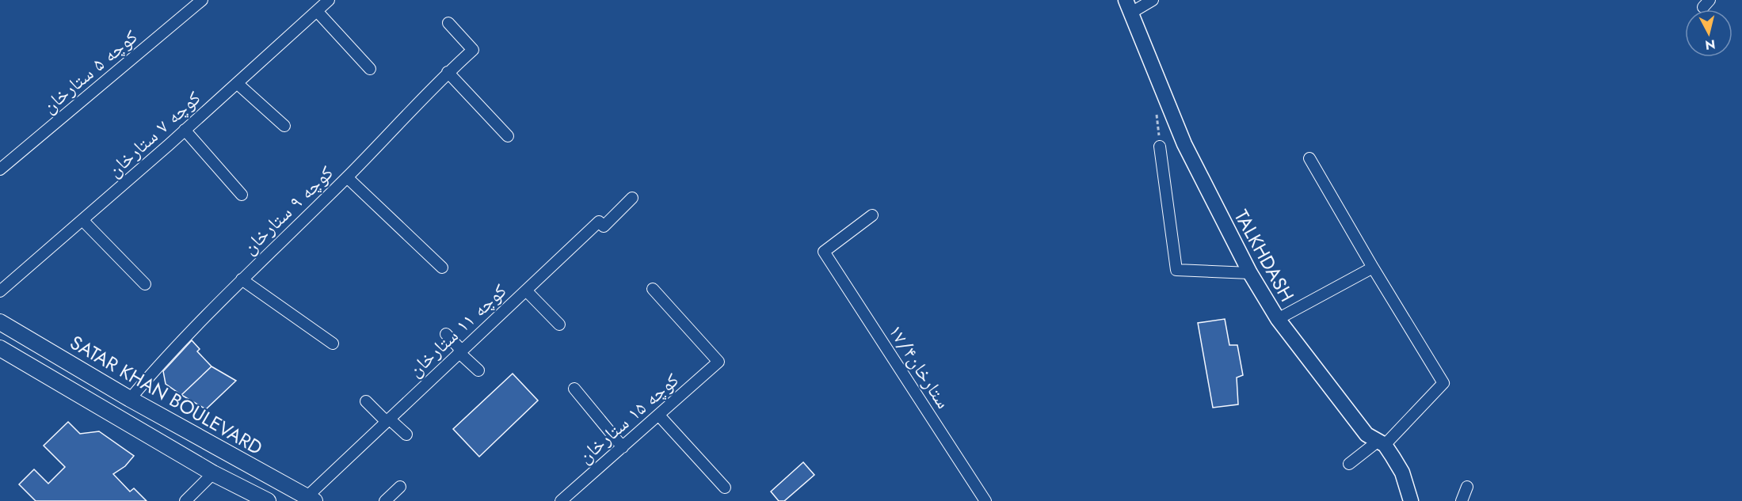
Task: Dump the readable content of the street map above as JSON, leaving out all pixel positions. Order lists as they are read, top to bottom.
{
  "streets": {
    "main road": ["SATAR KHAN BOULEVARD"],
    "street": [
      "کوچه ۵ ستارخان",
      "کوچه ۷ ستارخان",
      "کوچه ۹ ستارخان",
      "TALKHDASH",
      "کوچه ۱۱ ستارخان",
      "ستارخان۱۷/۴",
      "کوچه ۱۵ ستارخان"
    ]
  },
  "crossings": [
    ["کوچه ۹ ستارخان", "SATAR KHAN BOULEVARD"],
    ["کوچه ۱۱ ستارخان", "SATAR KHAN BOULEVARD"]
  ],
  "north": "bottom"
}
